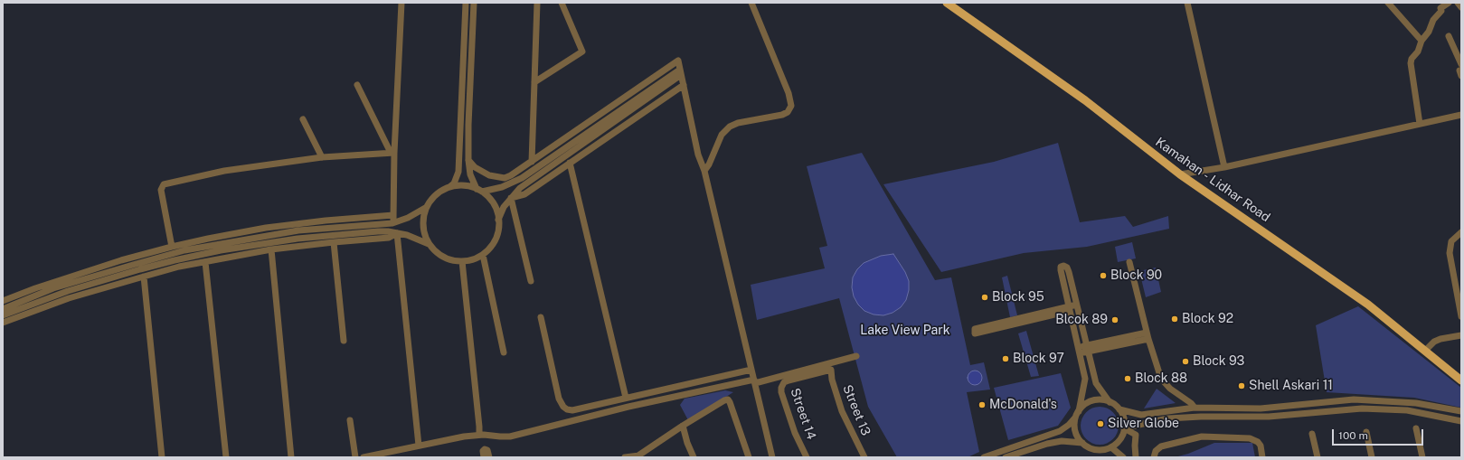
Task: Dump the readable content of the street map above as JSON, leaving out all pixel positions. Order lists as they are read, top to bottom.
{
  "streets": {
    "main road": ["Kamahan - Lidhar Road"],
    "street": ["Street 13", "Street 14"]
  },
  "crossings": [
    ["Street 13", "Street 14"]
  ],
  "parks": ["Lake View Park"],
  "places": [
    "Block 90",
    "Block 95",
    "Block 92",
    "Blcok 89",
    "Block 97",
    "Block 93",
    "Block 88",
    "Shell Askari 11",
    "McDonald's",
    "Silver Globe"
  ],
  "scale_bar": "100 m"
}
